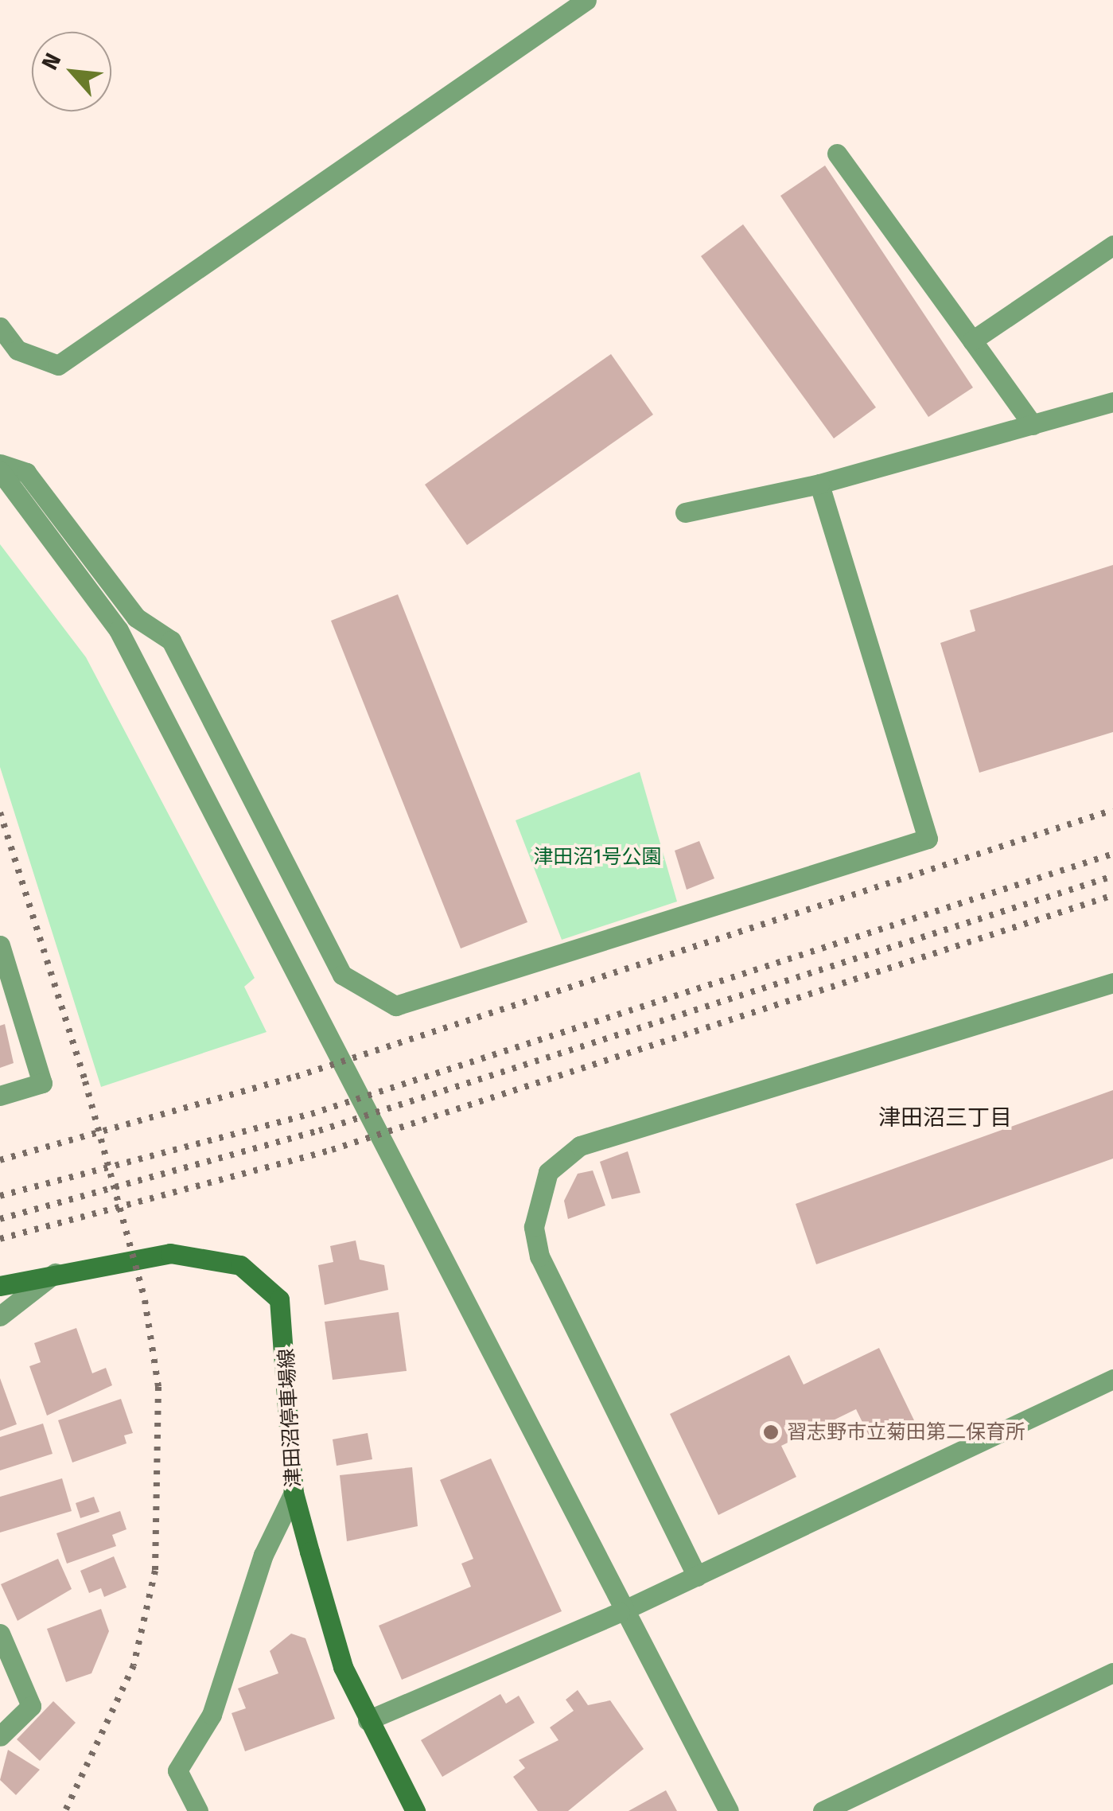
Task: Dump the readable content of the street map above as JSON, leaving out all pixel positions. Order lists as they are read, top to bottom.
{
  "streets": {
    "main road": ["津田沼停車場線"]
  },
  "districts": ["津田沼三丁目"],
  "parks": ["津田沼1号公園"],
  "places": ["習志野市立菊田第二保育所"],
  "north": "top left"
}
